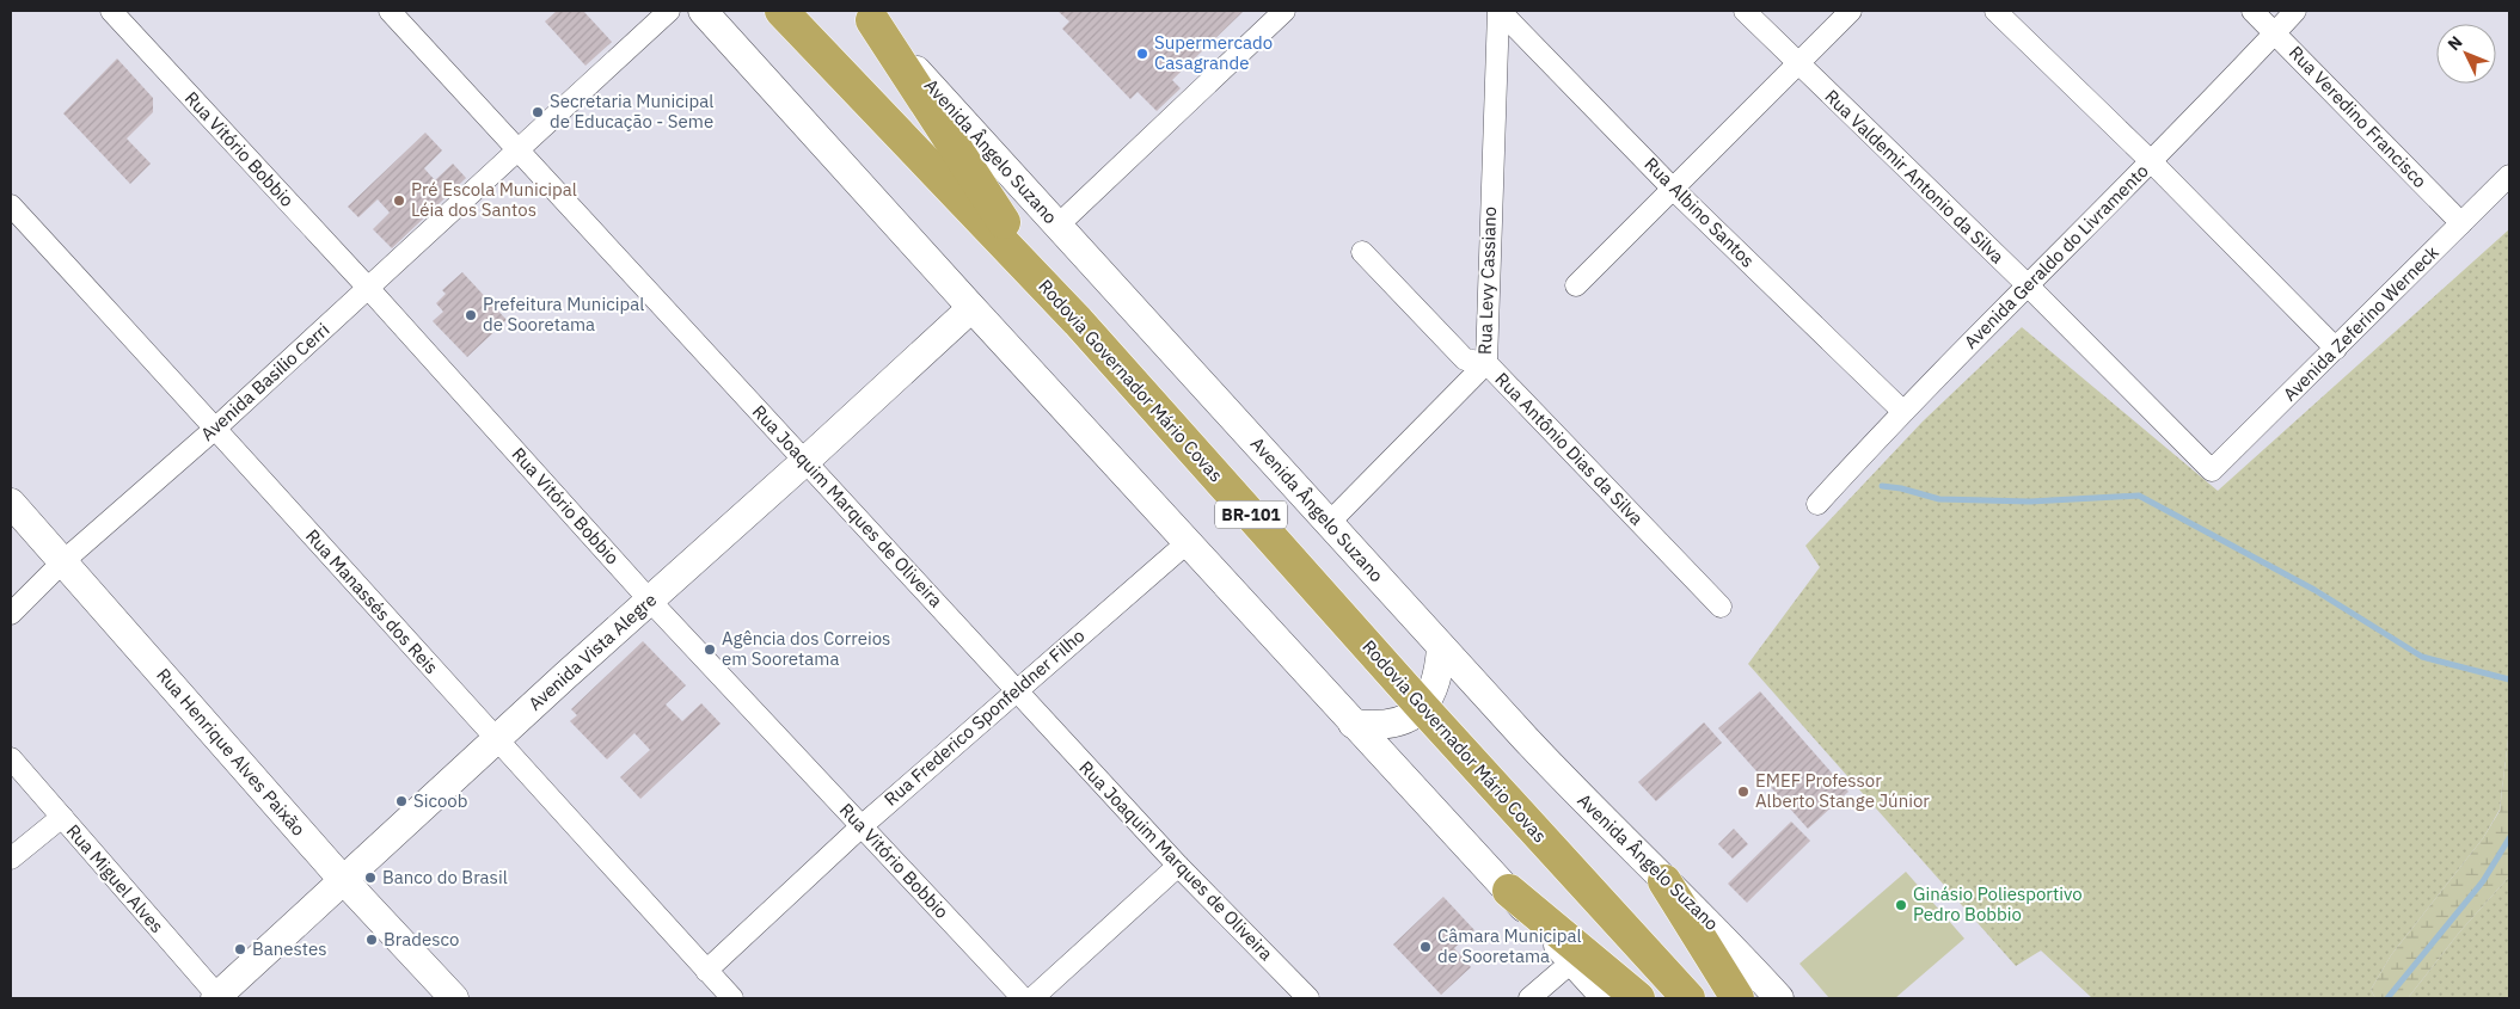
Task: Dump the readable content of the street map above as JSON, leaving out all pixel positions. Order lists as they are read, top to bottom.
{
  "streets": {
    "highway": ["Rodovia Governador Mário Covas", "BR-101"],
    "main road": ["Avenida Ângelo Suzano", "Avenida Vista Alegre", "Rua Henrique Alves Paixão"],
    "street": [
      "Rua Veredino Francisco",
      "Rua Vitório Bobbio",
      "Rua Valdemir Antonio da Silva",
      "Rua Albino Santos",
      "Avenida Geraldo do Livramento",
      "Rua Levy Cassiano",
      "Avenida Zeferino Werneck",
      "Avenida Basilio Cerri",
      "Rua Antônio Dias da Silva",
      "Rua Joaquim Marques de Oliveira",
      "Rua Manassés dos Reis",
      "Rua Frederico Sponfeldner Filho",
      "Rua Miguel Alves"
    ]
  },
  "crossings": [
    ["Rua Veredino Francisco", "Avenida Geraldo do Livramento"],
    ["Rua Veredino Francisco", "Avenida Zeferino Werneck"],
    ["Rua Vitório Bobbio", "Avenida Basilio Cerri"],
    ["Rua Vitório Bobbio", "Avenida Vista Alegre"],
    ["Rua Vitório Bobbio", "Rua Frederico Sponfeldner Filho"],
    ["Avenida Ângelo Suzano", "Rua Levy Cassiano"],
    ["Rua Valdemir Antonio da Silva", "Avenida Geraldo do Livramento"],
    ["Rua Valdemir Antonio da Silva", "Avenida Zeferino Werneck"],
    ["Rua Albino Santos", "Avenida Geraldo do Livramento"],
    ["Rua Albino Santos", "Rua Levy Cassiano"],
    ["Rua Levy Cassiano", "Rua Antônio Dias da Silva"],
    ["Avenida Basilio Cerri", "Rua Joaquim Marques de Oliveira"],
    ["Avenida Basilio Cerri", "Rua Manassés dos Reis"],
    ["Avenida Basilio Cerri", "Rua Henrique Alves Paixão"],
    ["Rua Joaquim Marques de Oliveira", "Avenida Vista Alegre"],
    ["Rua Joaquim Marques de Oliveira", "Rua Frederico Sponfeldner Filho"],
    ["Rua Manassés dos Reis", "Avenida Vista Alegre"],
    ["Rua Manassés dos Reis", "Rua Frederico Sponfeldner Filho"],
    ["Avenida Vista Alegre", "Rua Henrique Alves Paixão"],
    ["Avenida Vista Alegre", "Rua Miguel Alves"]
  ],
  "places": [
    "Supermercado Casagrande",
    "Secretaria Municipal de Educação - Seme",
    "Pré Escola Municipal Léia dos Santos",
    "Prefeitura Municipal de Sooretama",
    "Agência dos Correios em Sooretama",
    "EMEF Professor Alberto Stange Júnior",
    "Sicoob",
    "Banco do Brasil",
    "Ginásio Poliesportivo Pedro Bobbio",
    "Bradesco",
    "Câmara Municipal de Sooretama",
    "Banestes"
  ],
  "north": "top left"
}
